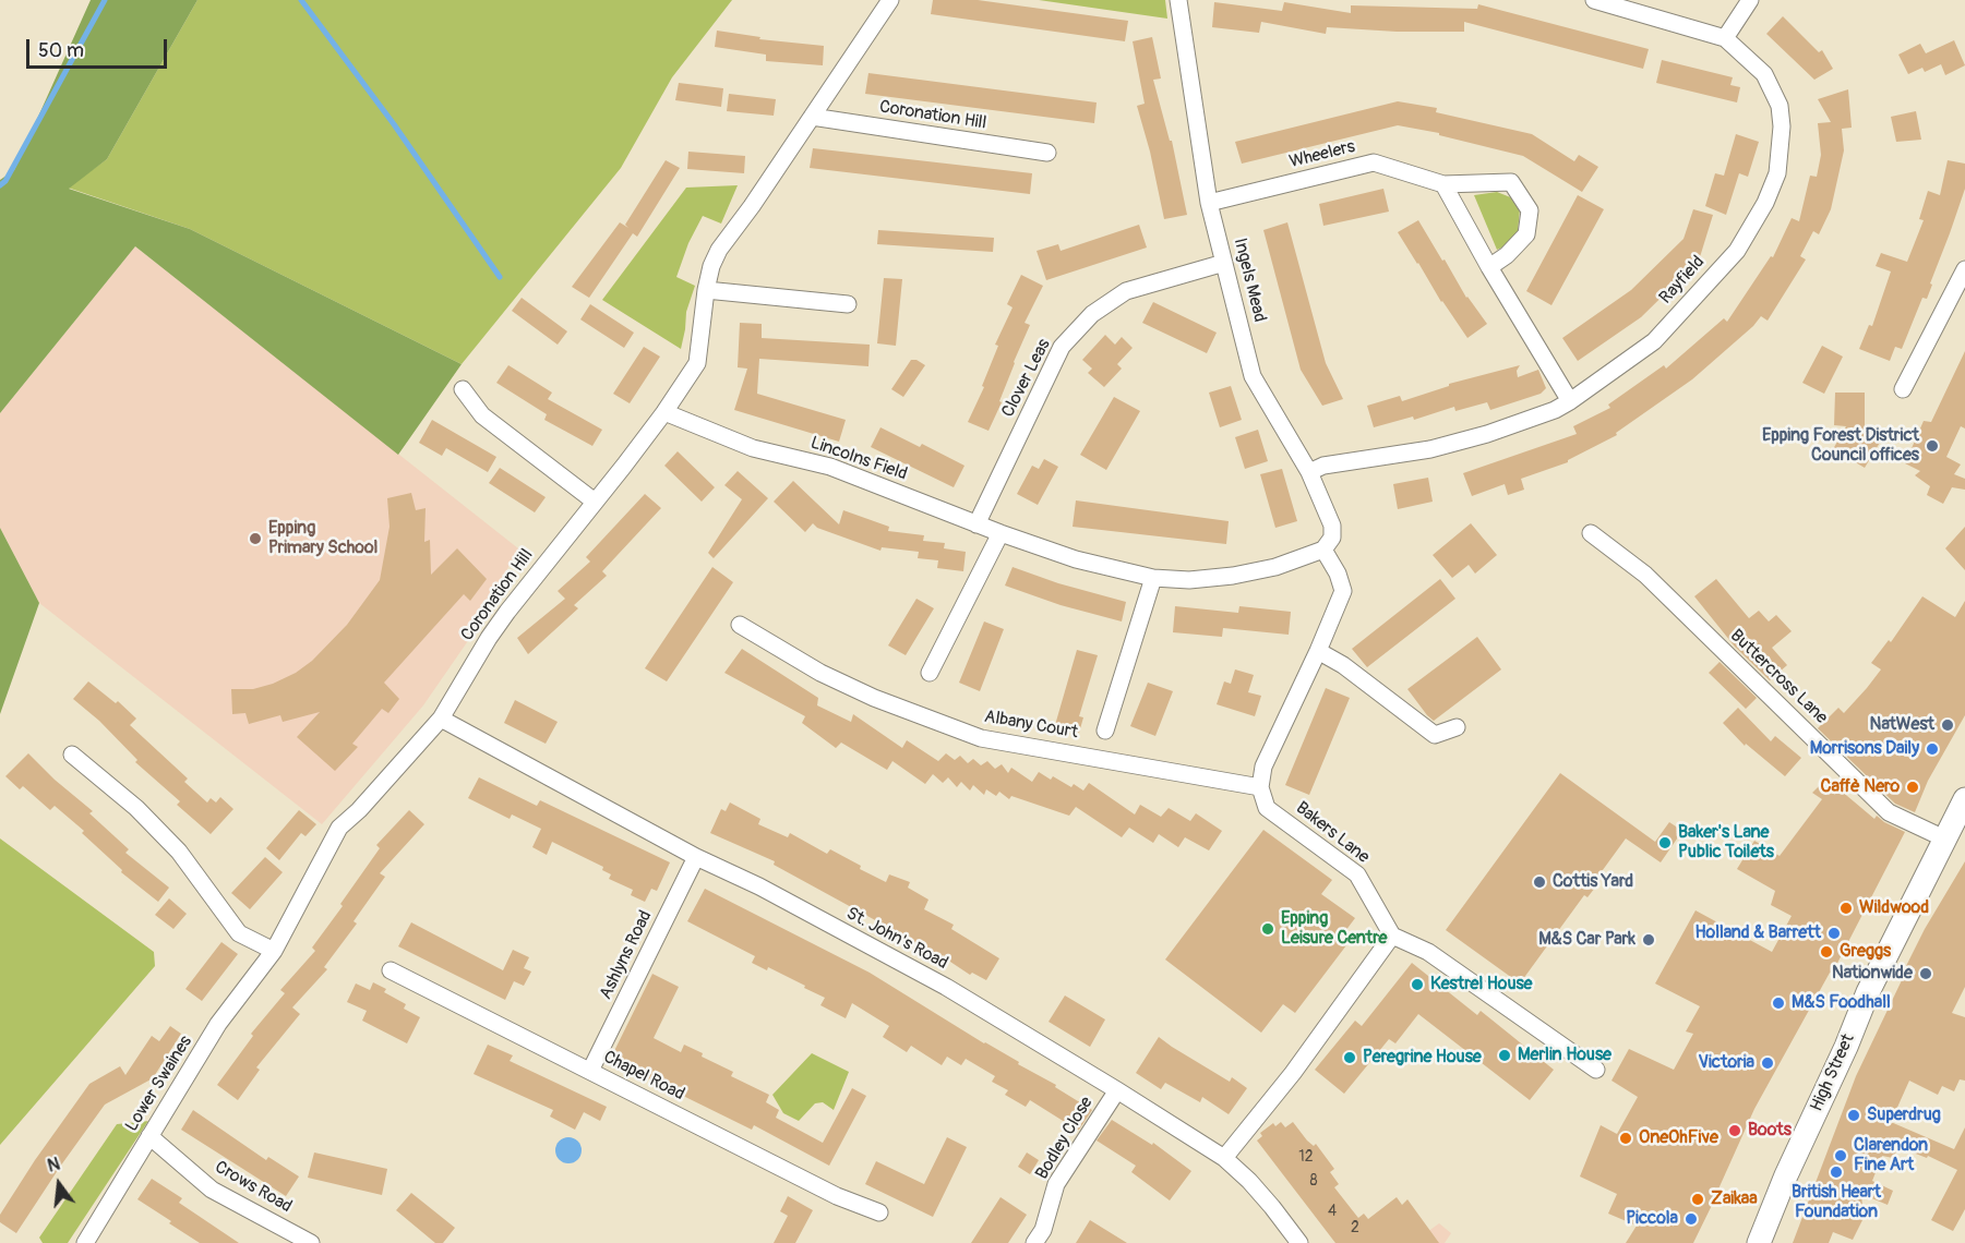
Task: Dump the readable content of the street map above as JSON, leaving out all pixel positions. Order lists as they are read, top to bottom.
{
  "streets": {
    "main road": ["High Street"],
    "street": [
      "Coronation Hill",
      "Wheelers",
      "Ingels Mead",
      "Rayfield",
      "Clover Leas",
      "Lincolns Field",
      "Buttercross Lane",
      "Albany Court",
      "Bakers Lane",
      "St. John's Road",
      "Ashlyns Road",
      "Chapel Road",
      "Lower Swaines",
      "Bodley Close",
      "Crows Road"
    ]
  },
  "crossings": [
    ["Coronation Hill", "Lincolns Field"],
    ["Coronation Hill", "St. John's Road"],
    ["Coronation Hill", "Lower Swaines"],
    ["Wheelers", "Ingels Mead"],
    ["Ingels Mead", "Rayfield"],
    ["Ingels Mead", "Clover Leas"],
    ["Ingels Mead", "Lincolns Field"],
    ["Clover Leas", "Lincolns Field"],
    ["Buttercross Lane", "High Street"],
    ["Albany Court", "Bakers Lane"],
    ["St. John's Road", "Ashlyns Road"],
    ["St. John's Road", "Lower Swaines"],
    ["St. John's Road", "Bodley Close"],
    ["Ashlyns Road", "Chapel Road"],
    ["Lower Swaines", "Crows Road"]
  ],
  "places": [
    "Epping Forest District Council offices",
    "Epping Primary School",
    "NatWest",
    "Morrisons Daily",
    "Caffè Nero",
    "Baker's Lane Public Toilets",
    "Cottis Yard",
    "Wildwood",
    "Epping Leisure Centre",
    "Holland & Barrett",
    "M&S Car Park",
    "Greggs",
    "Nationwide",
    "Kestrel House",
    "M&S Foodhall",
    "Merlin House",
    "Peregrine House",
    "Victoria",
    "Superdrug",
    "Boots",
    "OneOhFive",
    "Clarendon Fine Art",
    "British Heart Foundation",
    "Zaikaa",
    "Piccola"
  ],
  "house_numbers": [
    "12",
    "8",
    "4",
    "2"
  ],
  "scale_bar": "50 m",
  "north": "top"
}
